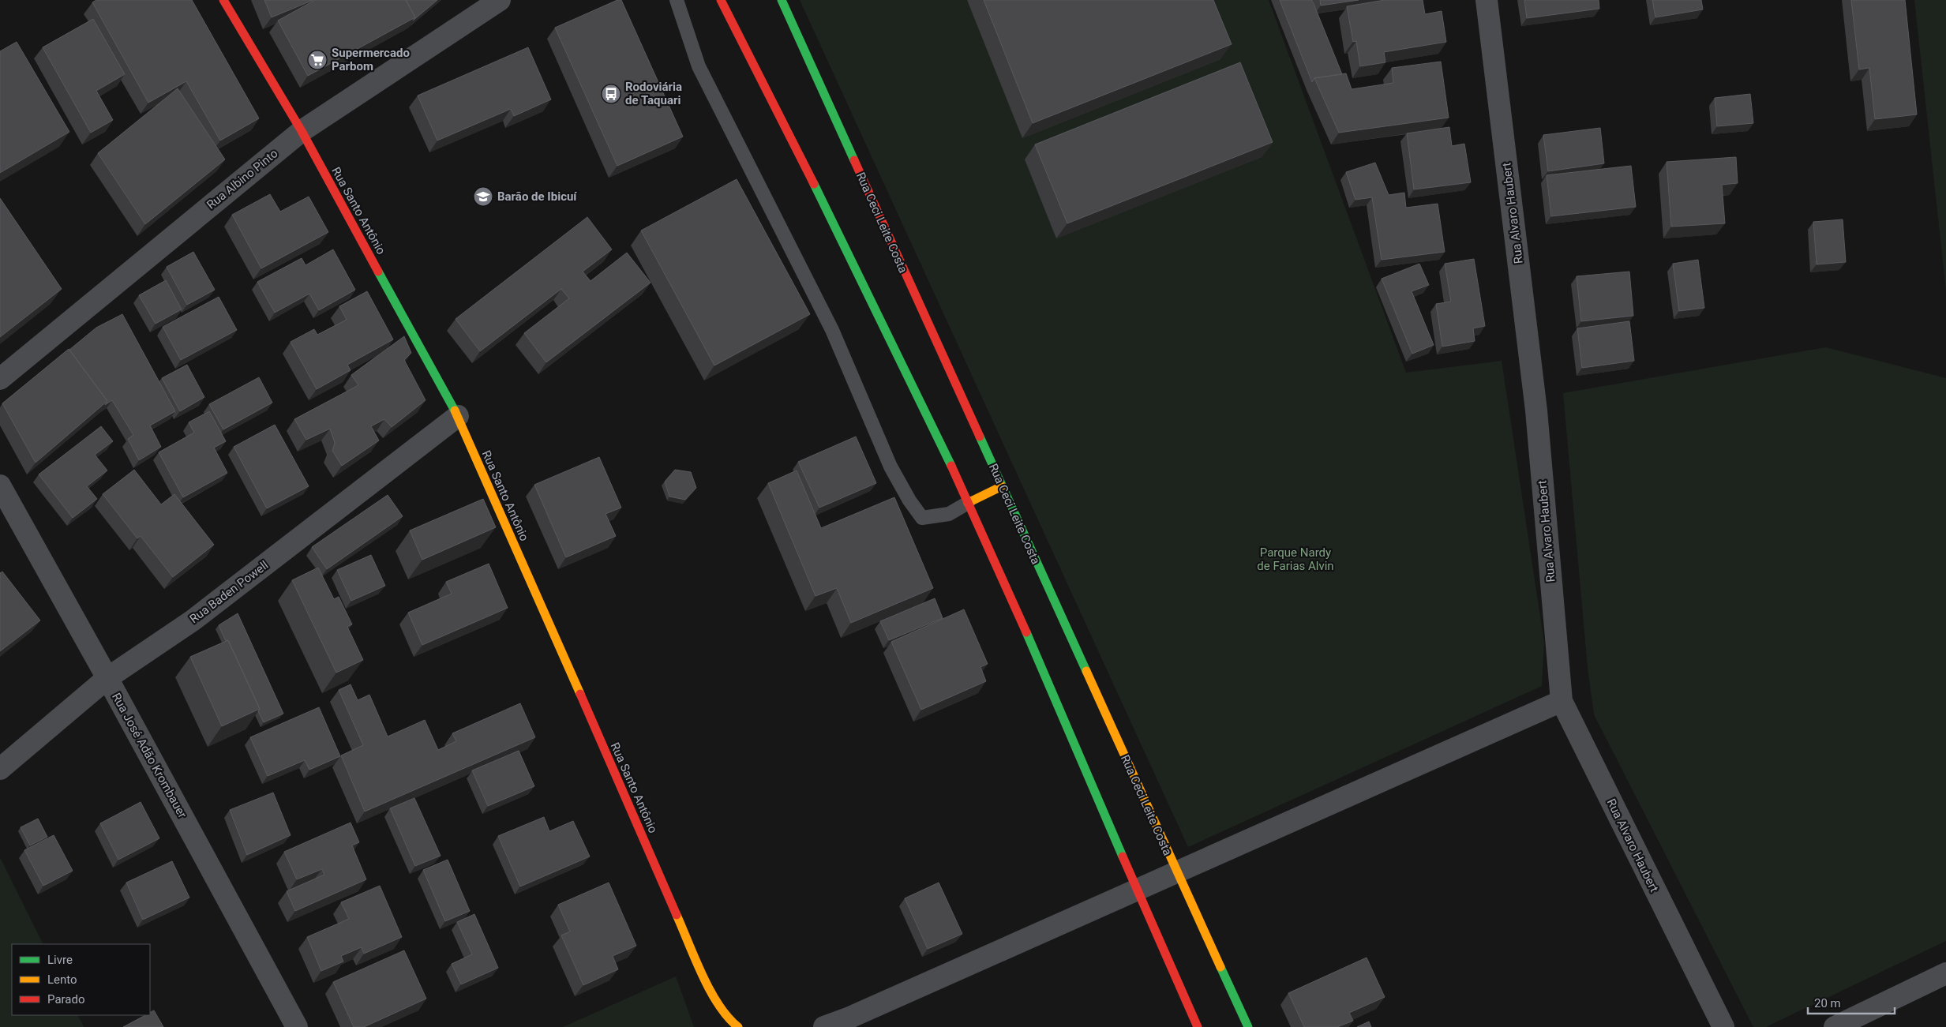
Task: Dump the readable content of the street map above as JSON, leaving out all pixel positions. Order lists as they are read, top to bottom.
{
  "streets": {
    "street": [
      "Rua Albino Pinto",
      "Rua Santo Antônio",
      "Rua Alvaro Haubert",
      "Rua Ceci Leite Costa",
      "Rua Baden Powell",
      "Rua José Adão Krombauer"
    ]
  },
  "crossings": [
    ["Rua Albino Pinto", "Rua Santo Antônio"],
    ["Rua Santo Antônio", "Rua Baden Powell"],
    ["Rua Baden Powell", "Rua José Adão Krombauer"]
  ],
  "parks": ["Parque Nardy de Farias Alvin"],
  "places": {
    "supermarket": ["Supermercado Parbom"],
    "bus stop": ["Rodoviária de Taquari"],
    "school or university": ["Barão de Ibicuí"]
  },
  "legend": ["Livre", "Lento", "Parado"],
  "scale_bar": "20 m"
}
